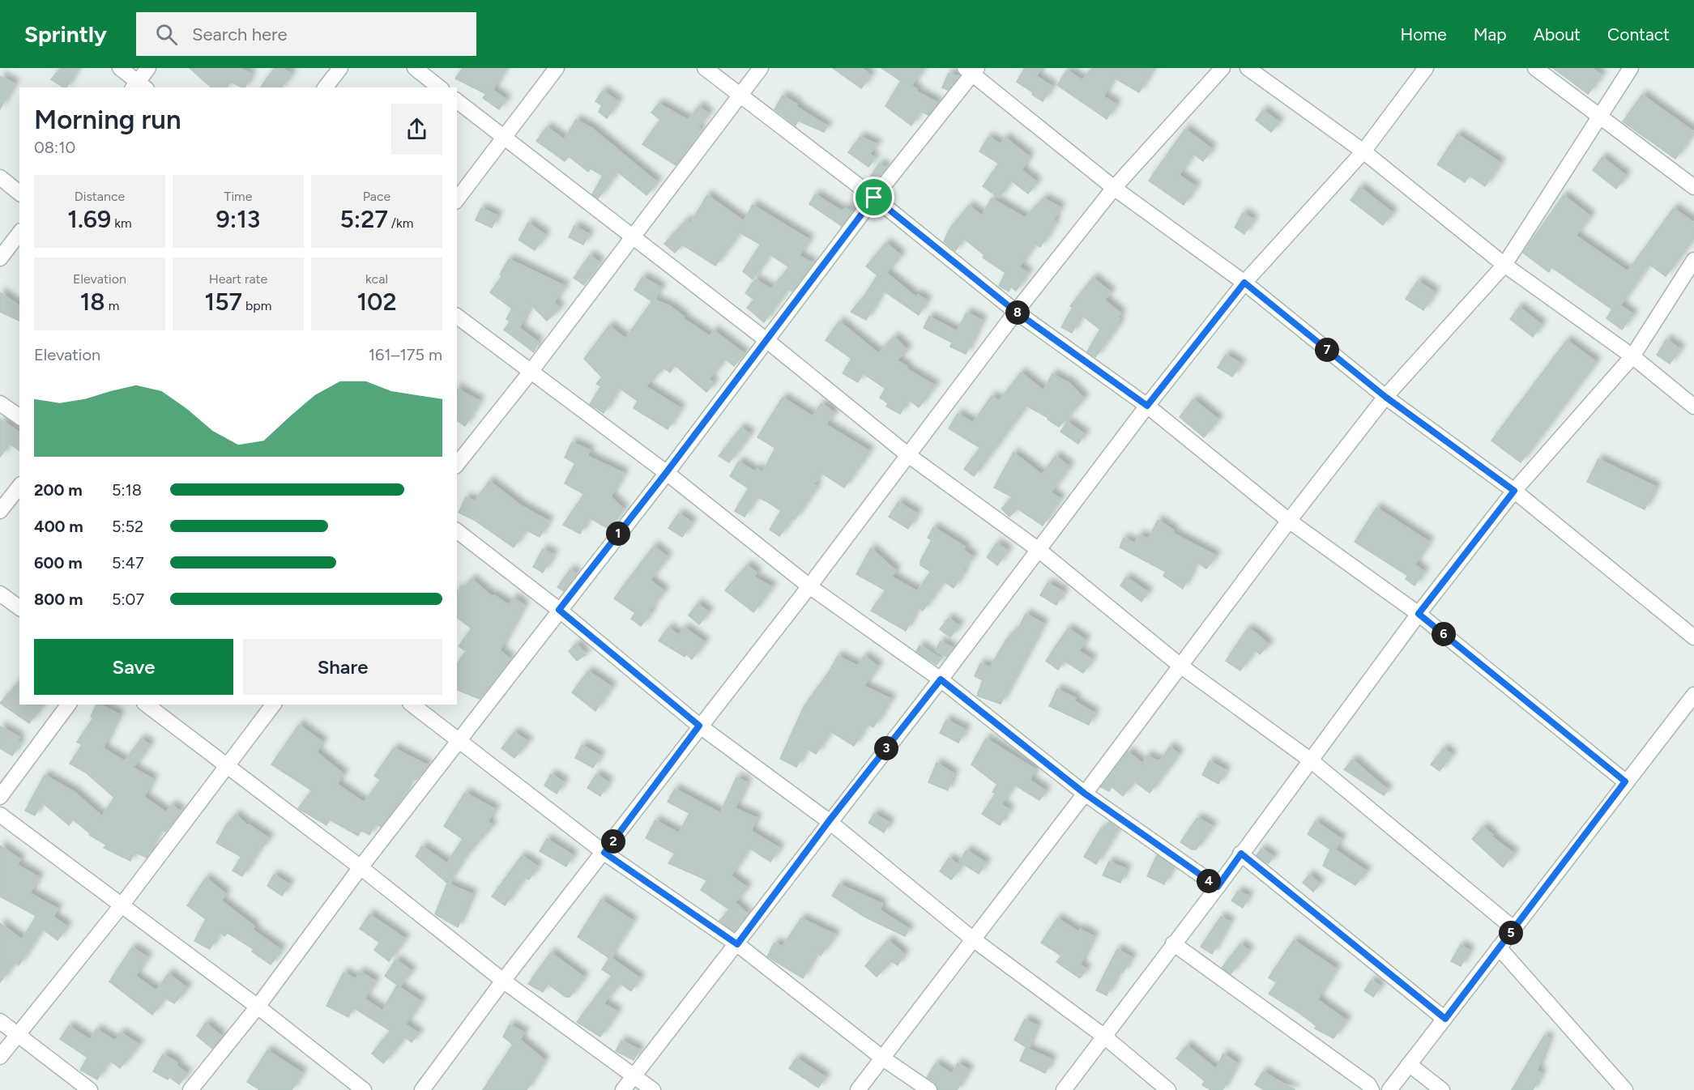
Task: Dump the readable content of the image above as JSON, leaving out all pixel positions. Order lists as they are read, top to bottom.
{
  "page": {
    "header": "Sprintly",
    "search": "Search here",
    "nav": [
      "Home",
      "Map",
      "About",
      "Contact"
    ],
    "heading": ["Morning run", "08:10"],
    "stats": [
      ["Distance", "1.69 km"],
      ["Time", "9:13"],
      ["Pace", "5:27 /km"],
      ["Elevation", "18 m"],
      ["Heart rate", "157 bpm"],
      ["kcal", "102"]
    ],
    "pins": [
      "8",
      "7",
      "1",
      "6",
      "3",
      "2",
      "4",
      "5"
    ],
    "chart": ["Elevation", "161–175 m"],
    "list": [
      {
        "name": "200 m",
        "note": "5:18"
      },
      {
        "name": "400 m",
        "note": "5:52"
      },
      {
        "name": "600 m",
        "note": "5:47"
      },
      {
        "name": "800 m",
        "note": "5:07"
      }
    ],
    "buttons": ["Save", "Share"]
  }
}
